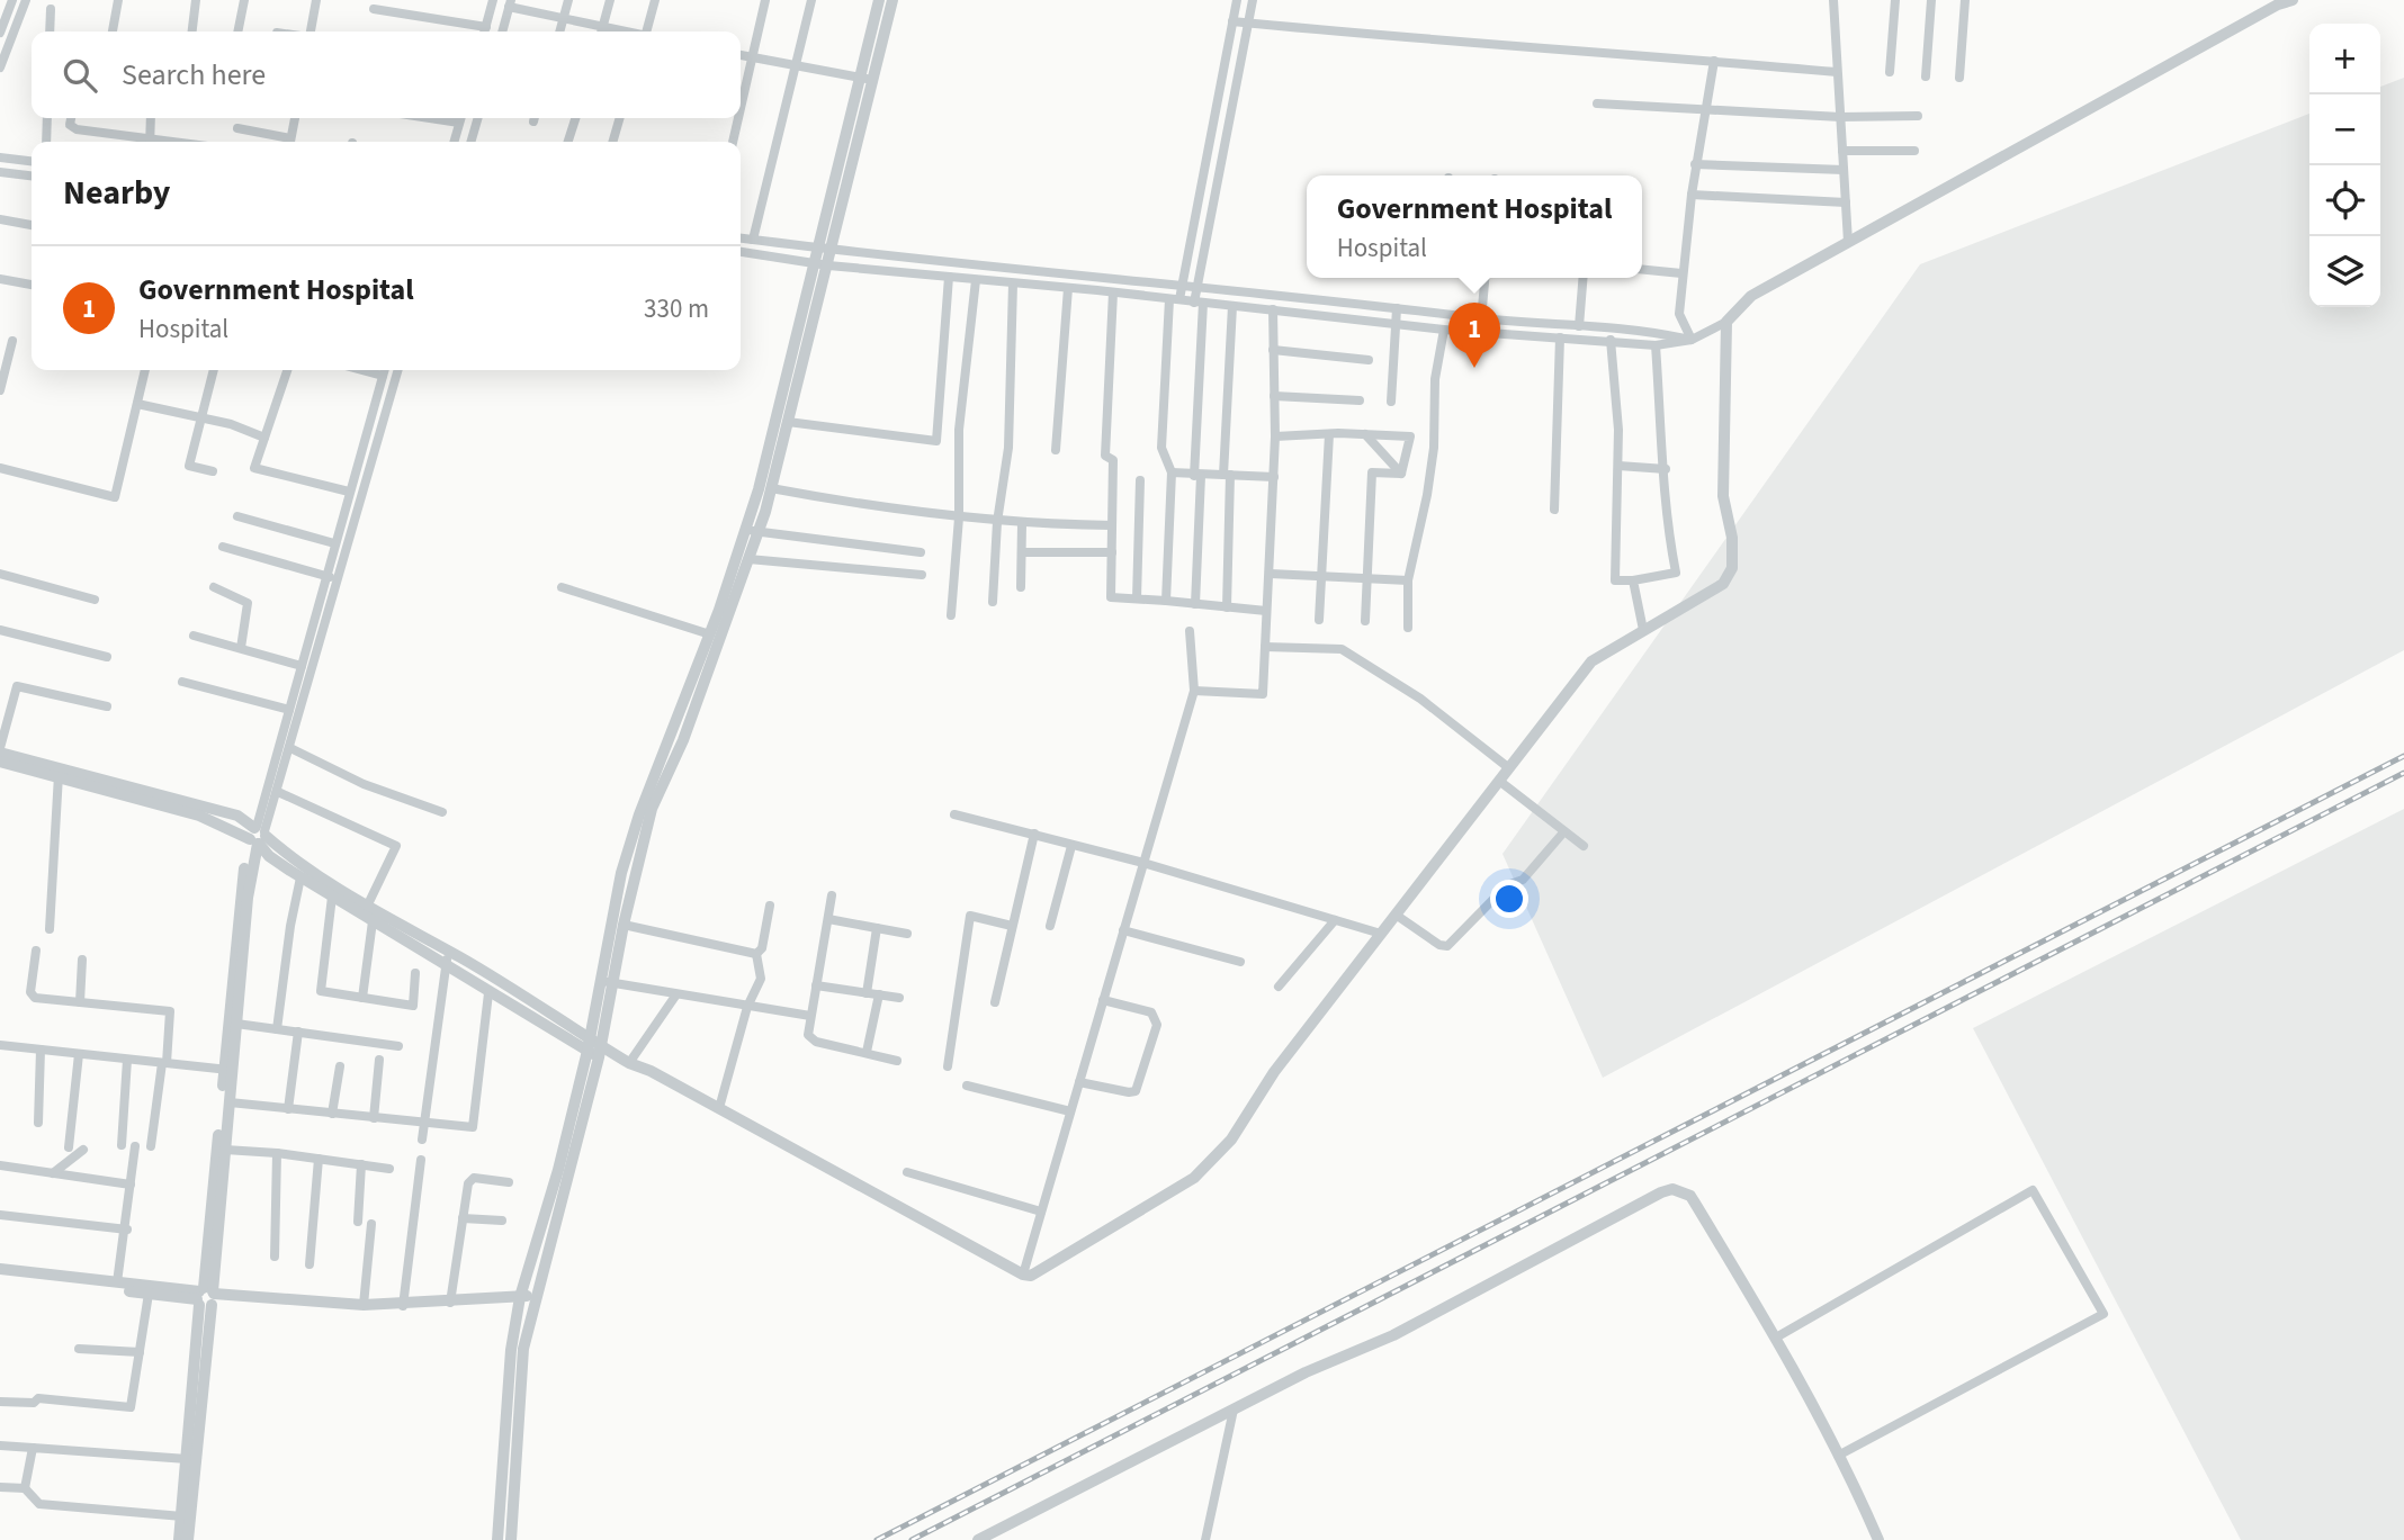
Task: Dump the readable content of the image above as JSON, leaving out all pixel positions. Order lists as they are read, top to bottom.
{
  "page": {
    "map_buttons": ["+", "−"],
    "search": "Search here",
    "heading": "Nearby",
    "popup": ["Government Hospital", "Hospital"],
    "list": [
      {
        "mark": "1",
        "name": "Government Hospital",
        "note": "Hospital",
        "value": "330 m"
      }
    ],
    "pins": "1"
  }
}
